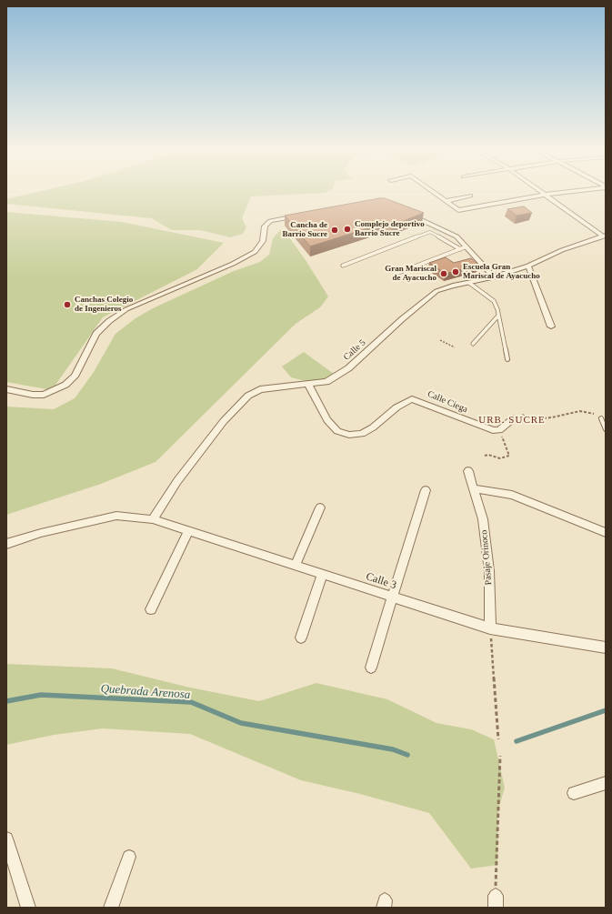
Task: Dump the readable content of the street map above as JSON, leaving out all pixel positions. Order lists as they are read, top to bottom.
{
  "streets": {
    "street": [
      "Calle 5",
      "Calle Ciega",
      "Pasaje Orinoco",
      "Calle 3"
    ]
  },
  "crossings": [
    ["Calle 5", "Calle Ciega"],
    ["Calle 5", "Calle 3"],
    ["Pasaje Orinoco", "Calle 3"]
  ],
  "districts": ["URB. SUCRE"],
  "water": ["Quebrada Arenosa"],
  "places": [
    "Complejo deportivo Barrio Sucre",
    "Cancha de Barrio Sucre",
    "Escuela Gran Mariscal de Ayacucho",
    "Gran Mariscal de Ayacucho",
    "Canchas Colegio de Ingenieros"
  ]
}
